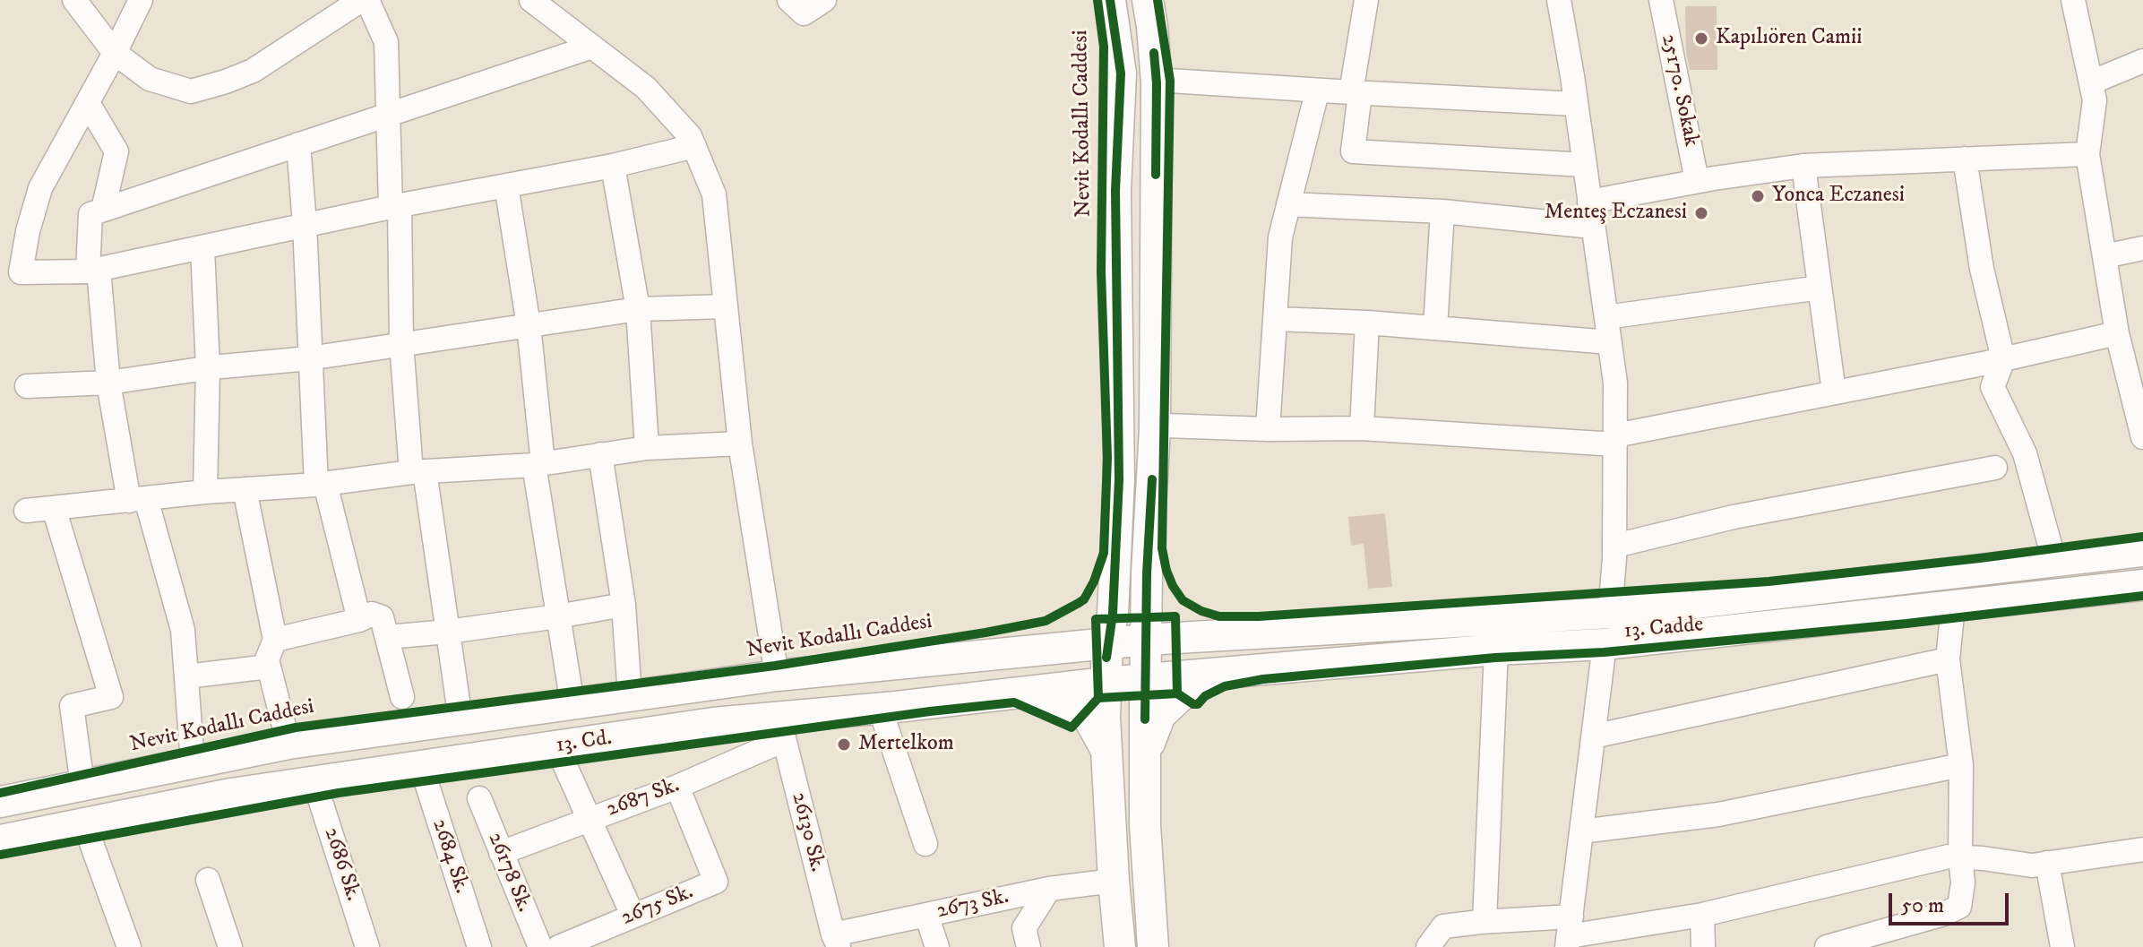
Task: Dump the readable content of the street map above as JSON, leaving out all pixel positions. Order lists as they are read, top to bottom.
{
  "streets": {
    "main road": ["Nevit Kodallı Caddesi", "13. Cadde", "13. Cd."],
    "street": [
      "25170. Sokak",
      "2687 Sk.",
      "26130 Sk.",
      "2684 Sk.",
      "2686 Sk.",
      "26178 Sk.",
      "2673 Sk.",
      "2675 Sk."
    ]
  },
  "crossings": [
    ["Nevit Kodallı Caddesi", "13. Cd."],
    ["Nevit Kodallı Caddesi", "2673 Sk."],
    ["13. Cadde", "13. Cd."],
    ["13. Cd.", "2687 Sk."],
    ["13. Cd.", "26130 Sk."],
    ["13. Cd.", "2684 Sk."],
    ["13. Cd.", "2686 Sk."],
    ["2687 Sk.", "26130 Sk."],
    ["2687 Sk.", "26178 Sk."],
    ["2687 Sk.", "2675 Sk."],
    ["26130 Sk.", "2673 Sk."]
  ],
  "places": [
    "Kapılıören Camii",
    "Yonca Eczanesi",
    "Menteş Eczanesi",
    "Mertelkom"
  ],
  "scale_bar": "50 m"
}
